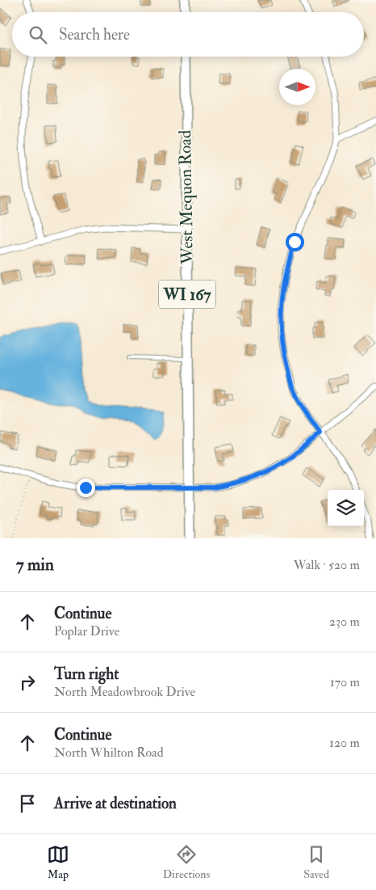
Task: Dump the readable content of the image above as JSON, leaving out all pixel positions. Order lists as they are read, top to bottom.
{
  "streets": {
    "main road": ["West Mequon Road", "WI 167"]
  },
  "north": "right",
  "page": {
    "search": "Search here",
    "heading": ["7 min", "Walk · 520 m"],
    "list": [
      ["Continue", "Poplar Drive", "230 m"],
      ["Turn right", "North Meadowbrook Drive", "170 m"],
      ["Continue", "North Whilton Road", "120 m"],
      "Arrive at destination"
    ],
    "nav": ["Map", "Directions", "Saved"]
  }
}
